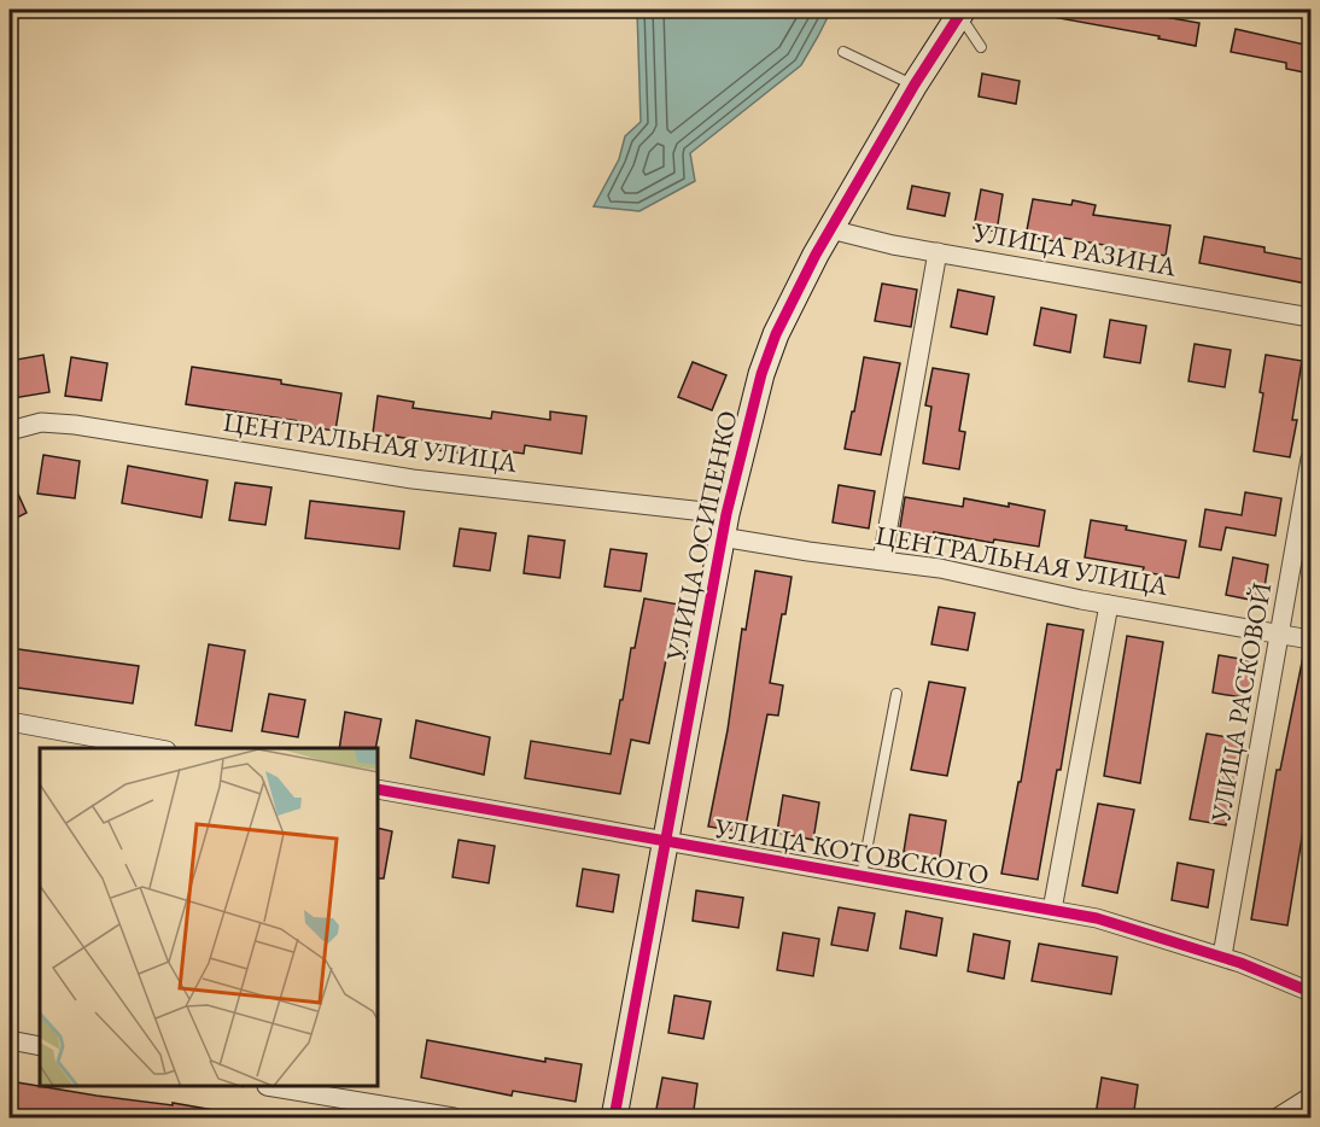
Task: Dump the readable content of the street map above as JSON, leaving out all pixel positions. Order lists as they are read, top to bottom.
{
  "streets": {
    "street": [
      "УЛИЦА РАЗИНА",
      "ЦЕНТРАЛЬНАЯ УЛИЦА",
      "УЛИЦА ОСИПЕНКО",
      "УЛИЦА РАСКОВОЙ",
      "УЛИЦА КОТОВСКОГО"
    ]
  },
  "crossings": [
    ["УЛИЦА РАЗИНА", "УЛИЦА ОСИПЕНКО"],
    ["ЦЕНТРАЛЬНАЯ УЛИЦА", "УЛИЦА ОСИПЕНКО"],
    ["ЦЕНТРАЛЬНАЯ УЛИЦА", "УЛИЦА РАСКОВОЙ"],
    ["УЛИЦА ОСИПЕНКО", "УЛИЦА КОТОВСКОГО"],
    ["УЛИЦА РАСКОВОЙ", "УЛИЦА КОТОВСКОГО"]
  ]
}
